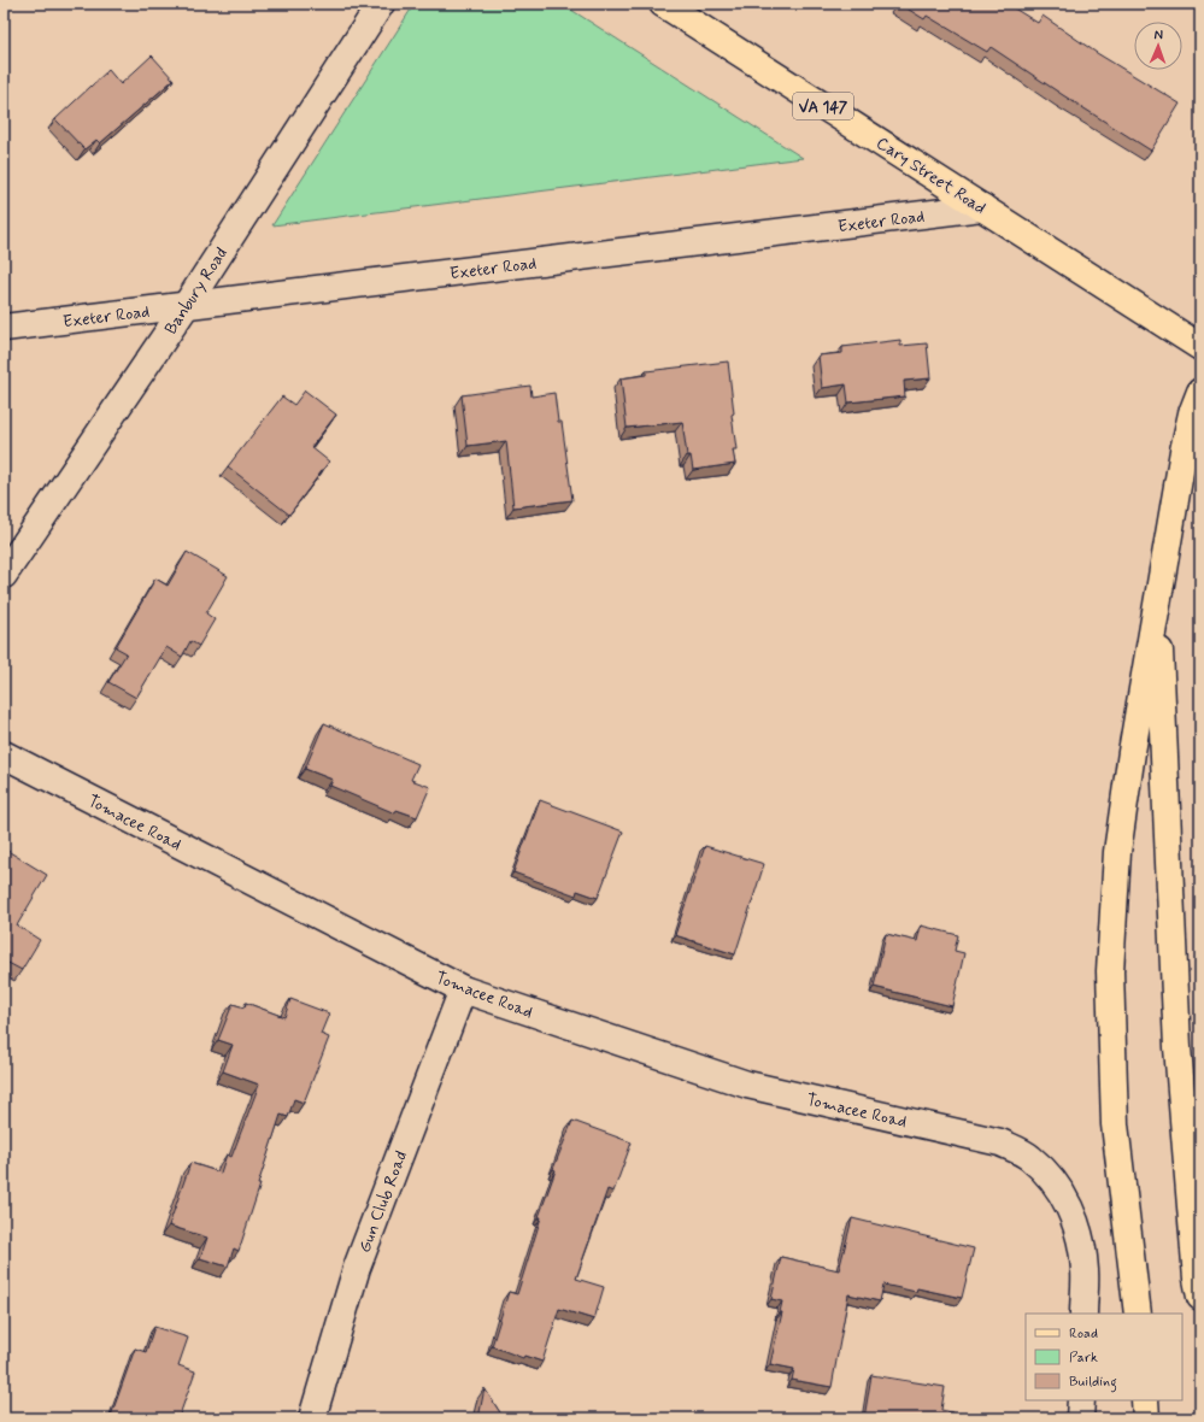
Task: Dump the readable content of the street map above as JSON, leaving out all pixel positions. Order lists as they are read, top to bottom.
{
  "streets": {
    "main road": ["VA 147", "Cary Street Road"],
    "street": [
      "Exeter Road",
      "Banbury Road",
      "Tomacee Road",
      "Gun Club Road"
    ]
  },
  "crossings": [
    ["Cary Street Road", "Exeter Road"],
    ["Exeter Road", "Banbury Road"],
    ["Tomacee Road", "Gun Club Road"]
  ],
  "legend": ["Road", "Park", "Building"],
  "north": "top"
}
